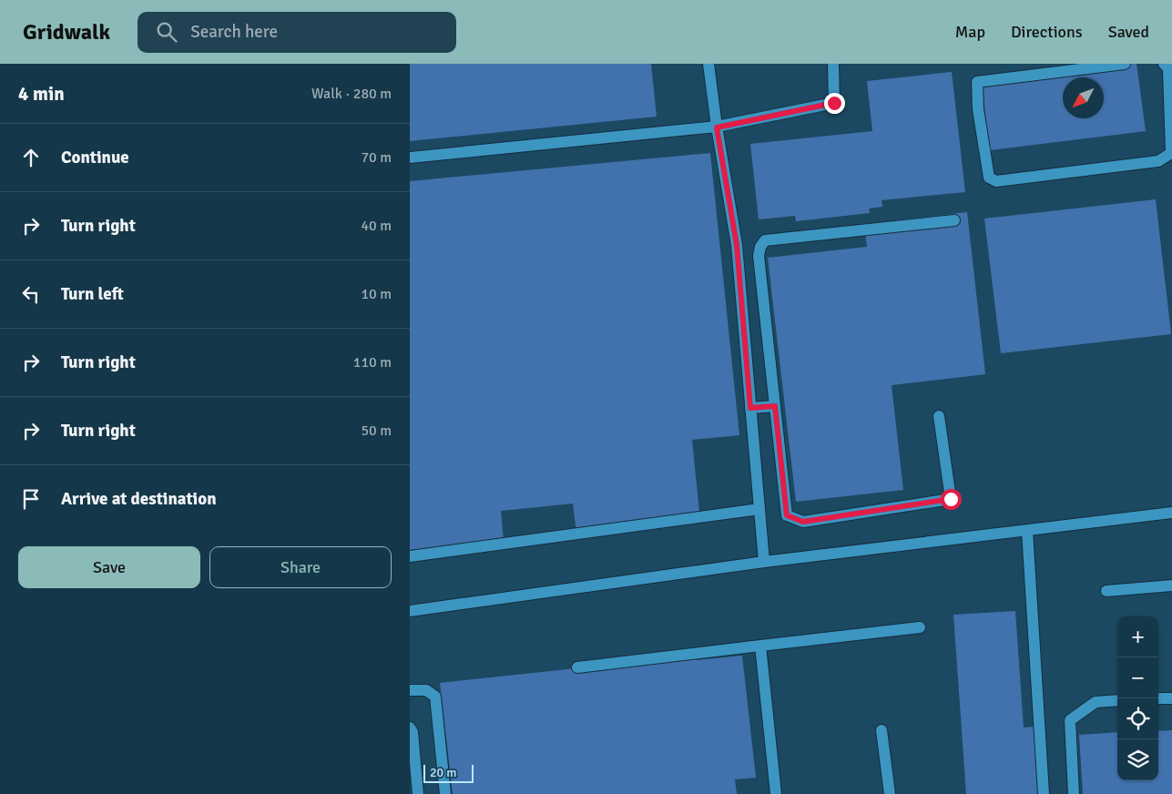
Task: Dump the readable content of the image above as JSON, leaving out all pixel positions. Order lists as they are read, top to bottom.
{
  "scale_bar": "20 m",
  "north": "bottom left",
  "page": {
    "header": "Gridwalk",
    "search": "Search here",
    "nav": ["Map", "Directions", "Saved"],
    "heading": ["4 min", "Walk · 280 m"],
    "list": [
      ["Continue", "70 m"],
      ["Turn right", "40 m"],
      ["Turn left", "10 m"],
      ["Turn right", "110 m"],
      ["Turn right", "50 m"],
      "Arrive at destination"
    ],
    "buttons": ["Save", "Share"],
    "map_buttons": ["+", "−"],
    "scale": "20 m"
  }
}
